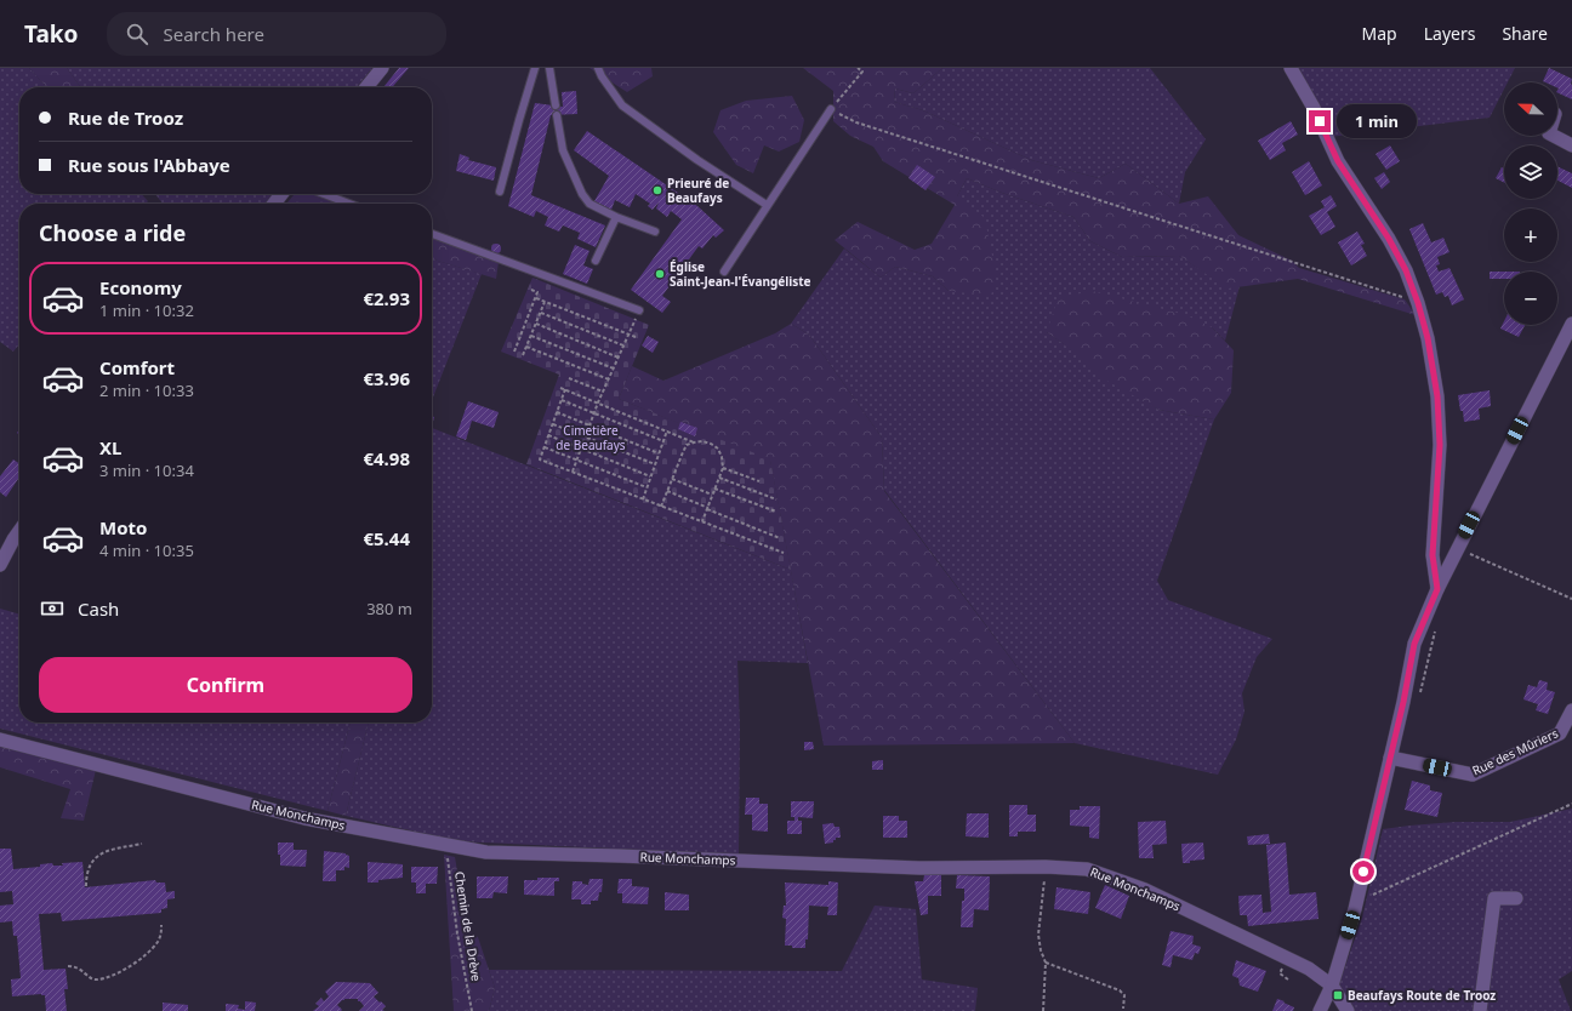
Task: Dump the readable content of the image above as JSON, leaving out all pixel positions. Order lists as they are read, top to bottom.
{
  "streets": {
    "street": ["Rue des Mûriers", "Rue Monchamps"],
    "path": ["Chemin de la Drève"]
  },
  "crossings": [
    ["Rue Monchamps", "Chemin de la Drève"]
  ],
  "parks": ["Cimetière de Beaufays"],
  "places": {
    "other": ["Prieuré de Beaufays", "Église Saint-Jean-l'Évangéliste"],
    "transit": ["Beaufays Route de Trooz"]
  },
  "north": "left",
  "page": {
    "header": "Tako",
    "search": "Search here",
    "nav": ["Map", "Layers", "Share"],
    "map_buttons": ["+", "−"],
    "banner": ["Rue de Trooz", "Rue sous l'Abbaye"],
    "bubble": "1 min",
    "heading": "Choose a ride",
    "list": [
      {
        "name": "Economy",
        "note": "1 min · 10:32",
        "value": "€2.93"
      },
      {
        "name": "Comfort",
        "note": "2 min · 10:33",
        "value": "€3.96"
      },
      {
        "name": "XL",
        "note": "3 min · 10:34",
        "value": "€4.98"
      },
      {
        "name": "Moto",
        "note": "4 min · 10:35",
        "value": "€5.44"
      }
    ],
    "pay": ["Cash", "380 m"],
    "buttons": "Confirm"
  }
}
